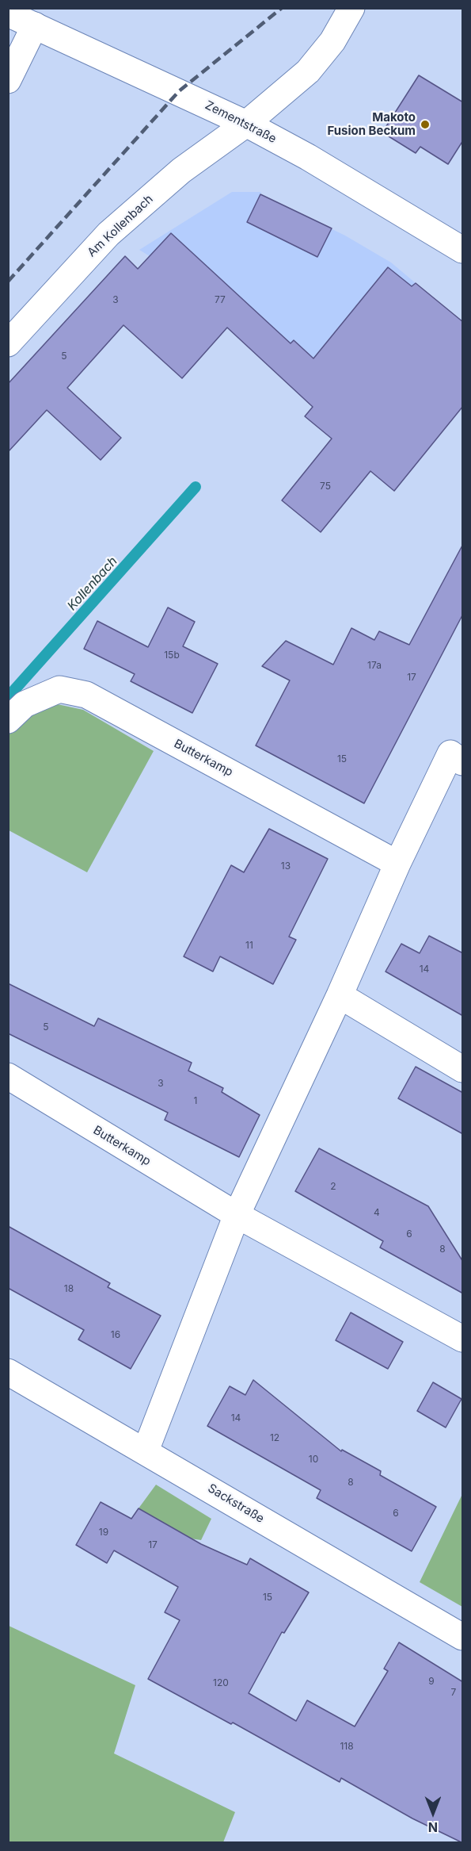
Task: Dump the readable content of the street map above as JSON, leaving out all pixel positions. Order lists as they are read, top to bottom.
{
  "streets": {
    "street": [
      "Zementstraße",
      "Am Kollenbach",
      "Butterkamp",
      "Sackstraße"
    ]
  },
  "crossings": [
    ["Zementstraße", "Am Kollenbach"]
  ],
  "water": ["Kollenbach"],
  "places": ["Makoto Fusion Beckum"],
  "house_numbers": [
    "3",
    "77",
    "5",
    "75",
    "15b",
    "17a",
    "17",
    "15",
    "13",
    "11",
    "14",
    "5",
    "3",
    "1",
    "2",
    "4",
    "6",
    "8",
    "18",
    "16",
    "14",
    "12",
    "10",
    "8",
    "6",
    "19",
    "17",
    "15",
    "9",
    "120",
    "7",
    "118"
  ],
  "north": "bottom"
}
